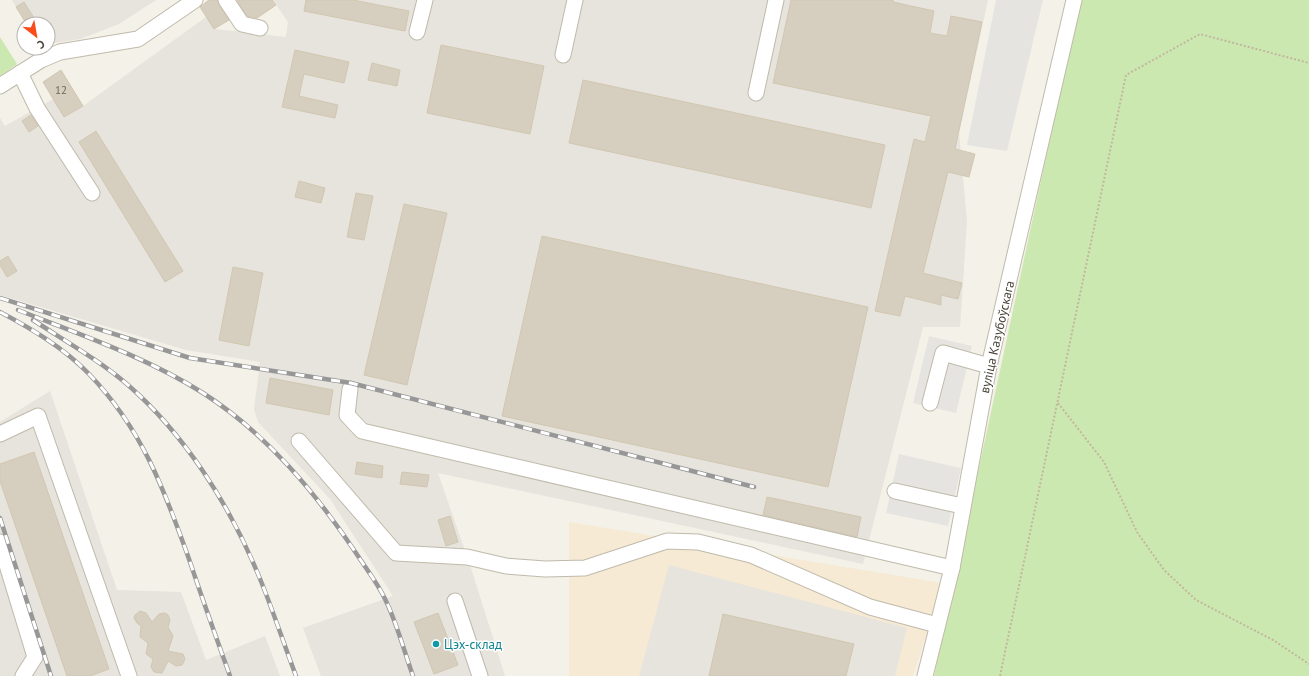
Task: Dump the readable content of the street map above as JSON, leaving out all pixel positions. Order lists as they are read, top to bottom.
{
  "streets": {
    "street": ["вуліца Казубоўскага"]
  },
  "places": ["Цэх-склад"],
  "house_numbers": ["12"],
  "north": "bottom right"
}
